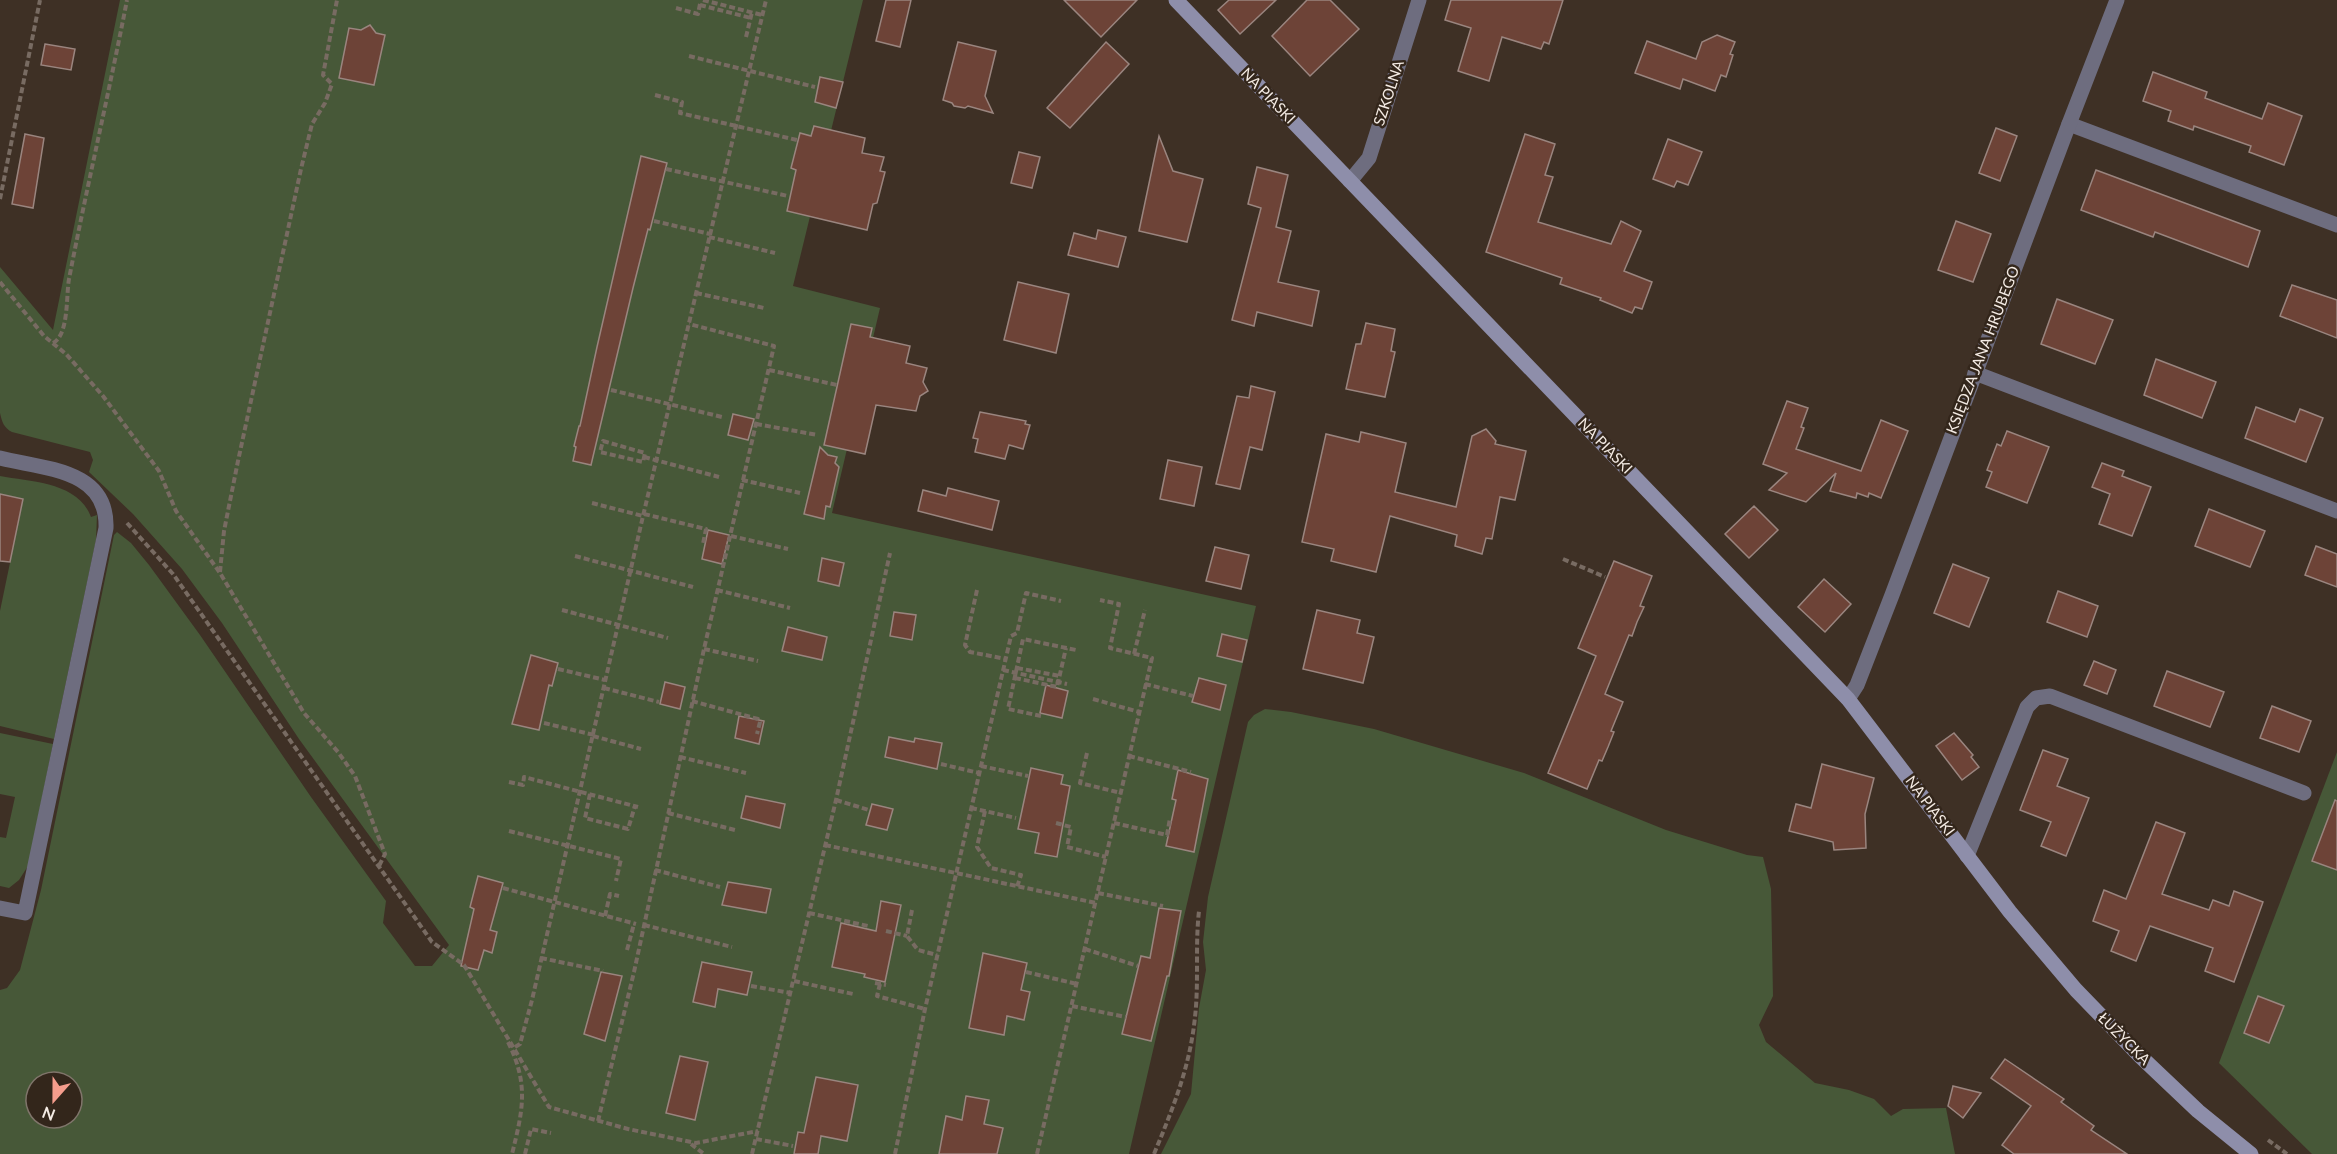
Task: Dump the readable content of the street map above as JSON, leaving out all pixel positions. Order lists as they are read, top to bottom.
{
  "streets": {
    "street": [
      "SZKOLNA",
      "NA PIASKI",
      "KSIĘDZA JANA HRUBEGO",
      "ŁUŻYCKA"
    ]
  },
  "crossings": [
    ["SZKOLNA", "NA PIASKI"],
    ["NA PIASKI", "KSIĘDZA JANA HRUBEGO"],
    ["NA PIASKI", "ŁUŻYCKA"]
  ],
  "north": "bottom"
}
